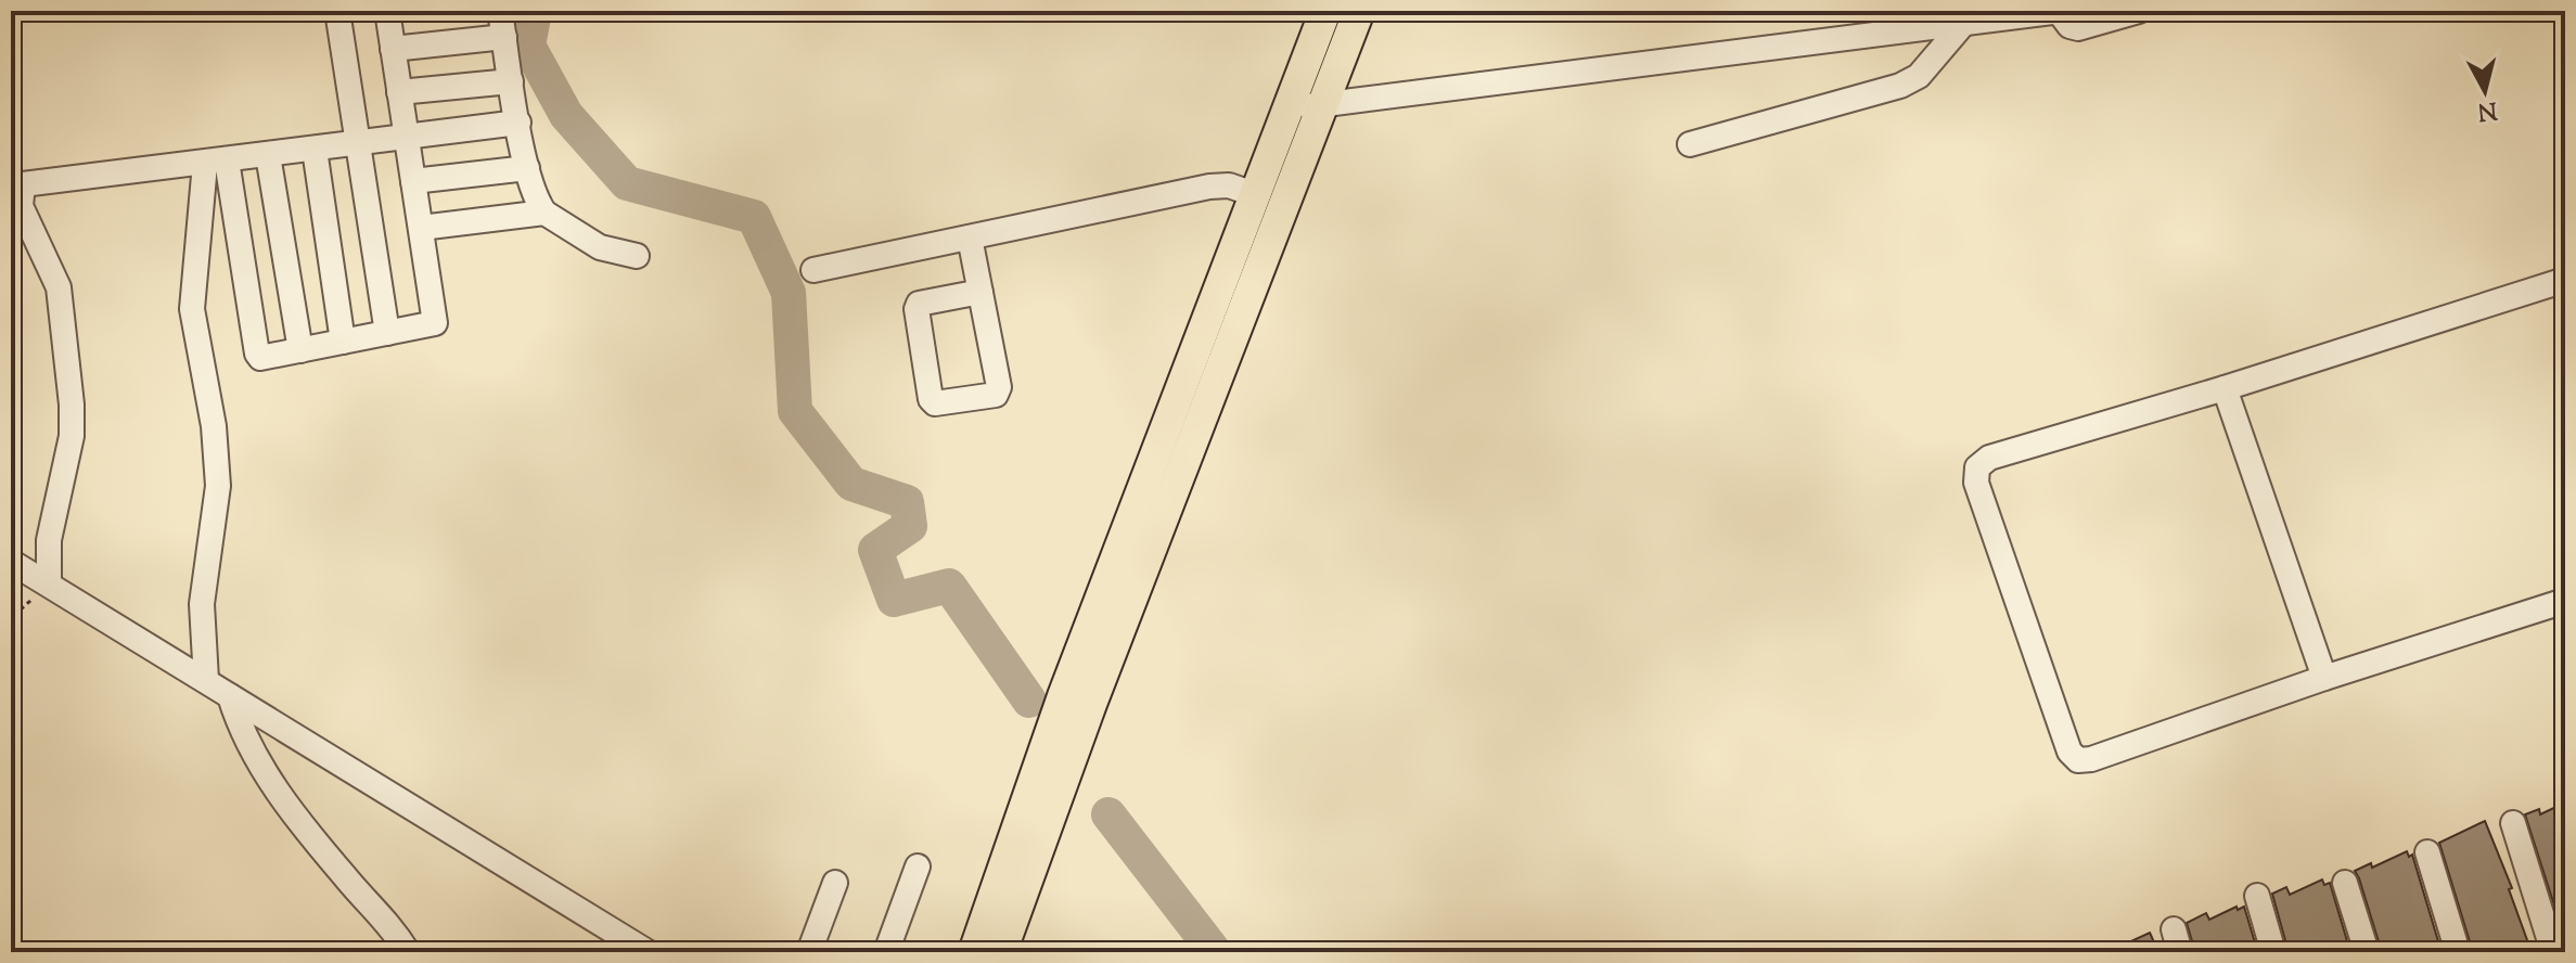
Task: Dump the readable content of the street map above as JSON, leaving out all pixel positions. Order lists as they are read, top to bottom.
{
  "north": "bottom"
}
